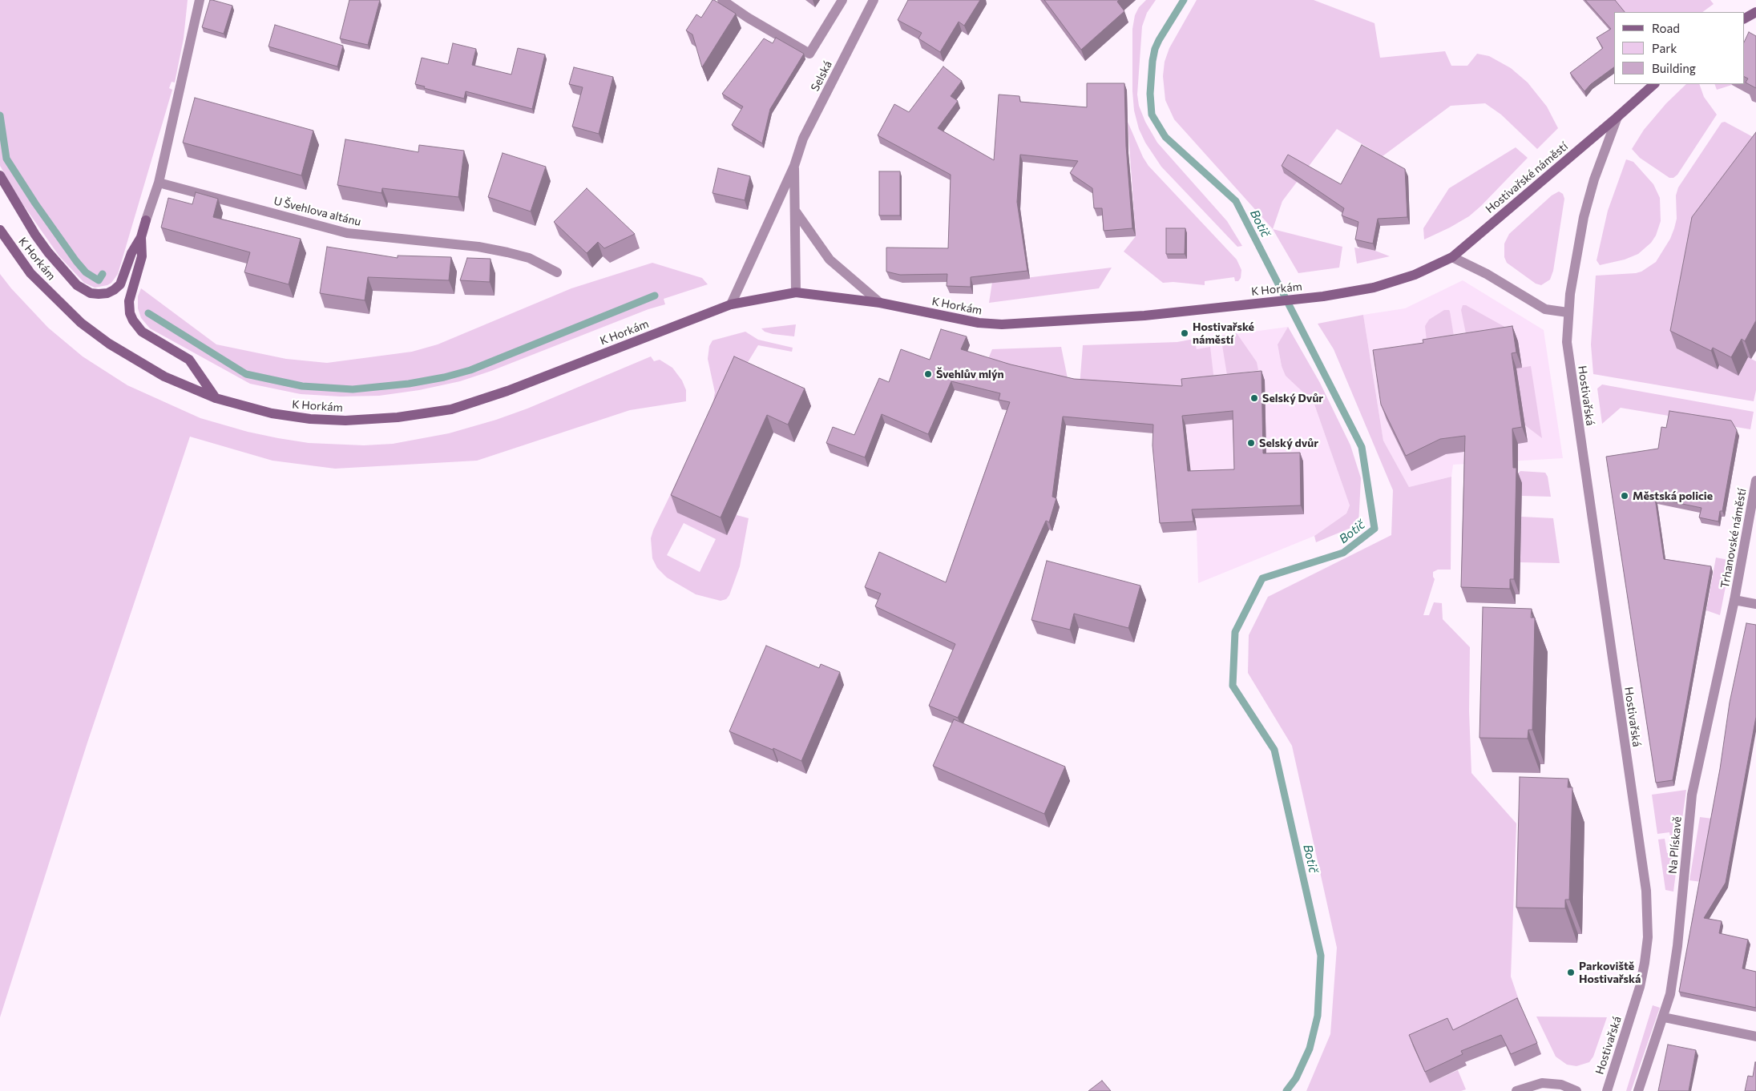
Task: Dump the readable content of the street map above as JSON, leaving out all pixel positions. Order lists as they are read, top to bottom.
{
  "streets": {
    "main road": ["Hostivařské náměstí", "K Horkám"],
    "street": [
      "Selská",
      "U Švehlova altánu",
      "Hostivařská",
      "Trhanovské náměstí",
      "Na Plískavě"
    ]
  },
  "crossings": [
    ["Selská", "K Horkám"],
    ["Hostivařské náměstí", "K Horkám"],
    ["Hostivařské náměstí", "Hostivařská"],
    ["Trhanovské náměstí", "Na Plískavě"]
  ],
  "water": ["Botič"],
  "places": [
    "Hostivařské náměstí",
    "Švehlův mlýn",
    "Selský Dvůr",
    "Selský dvůr",
    "Městská policie",
    "Parkoviště Hostivařská"
  ],
  "legend": ["Road", "Park", "Building"]
}
